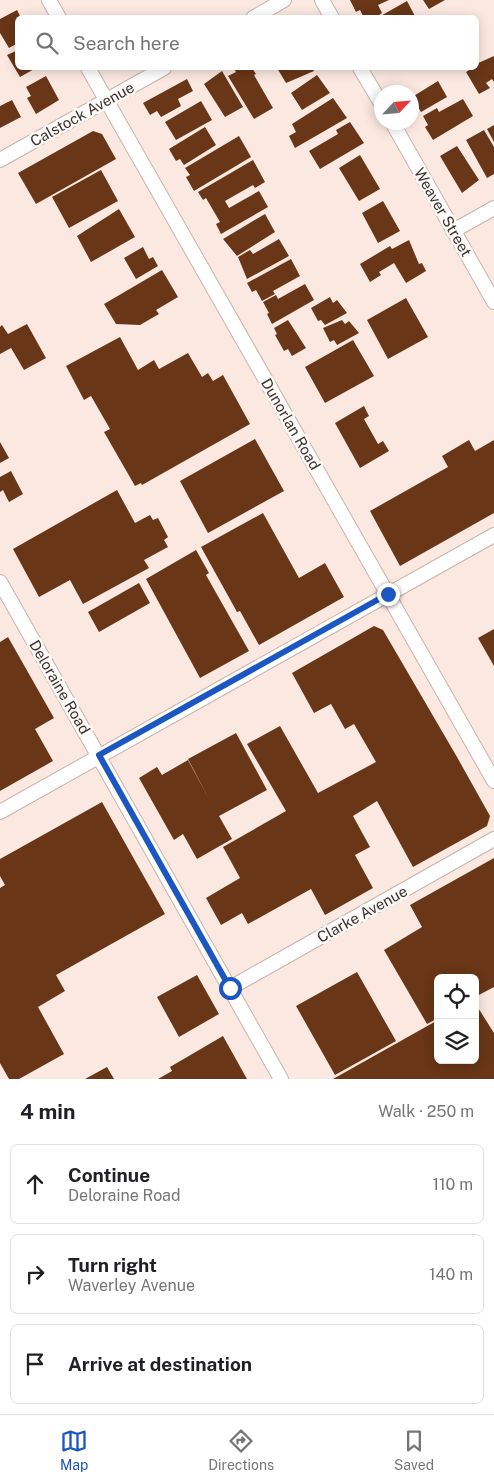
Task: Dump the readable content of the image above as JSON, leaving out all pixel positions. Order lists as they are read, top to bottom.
{
  "streets": {
    "street": [
      "Calstock Avenue",
      "Weaver Street",
      "Dunorlan Road",
      "Deloraine Road",
      "Clarke Avenue"
    ]
  },
  "crossings": [
    ["Calstock Avenue", "Dunorlan Road"],
    ["Deloraine Road", "Clarke Avenue"]
  ],
  "north": "top right",
  "page": {
    "search": "Search here",
    "heading": ["4 min", "Walk · 250 m"],
    "list": [
      ["Continue", "Deloraine Road", "110 m"],
      ["Turn right", "Waverley Avenue", "140 m"],
      "Arrive at destination"
    ],
    "nav": ["Map", "Directions", "Saved"]
  }
}
